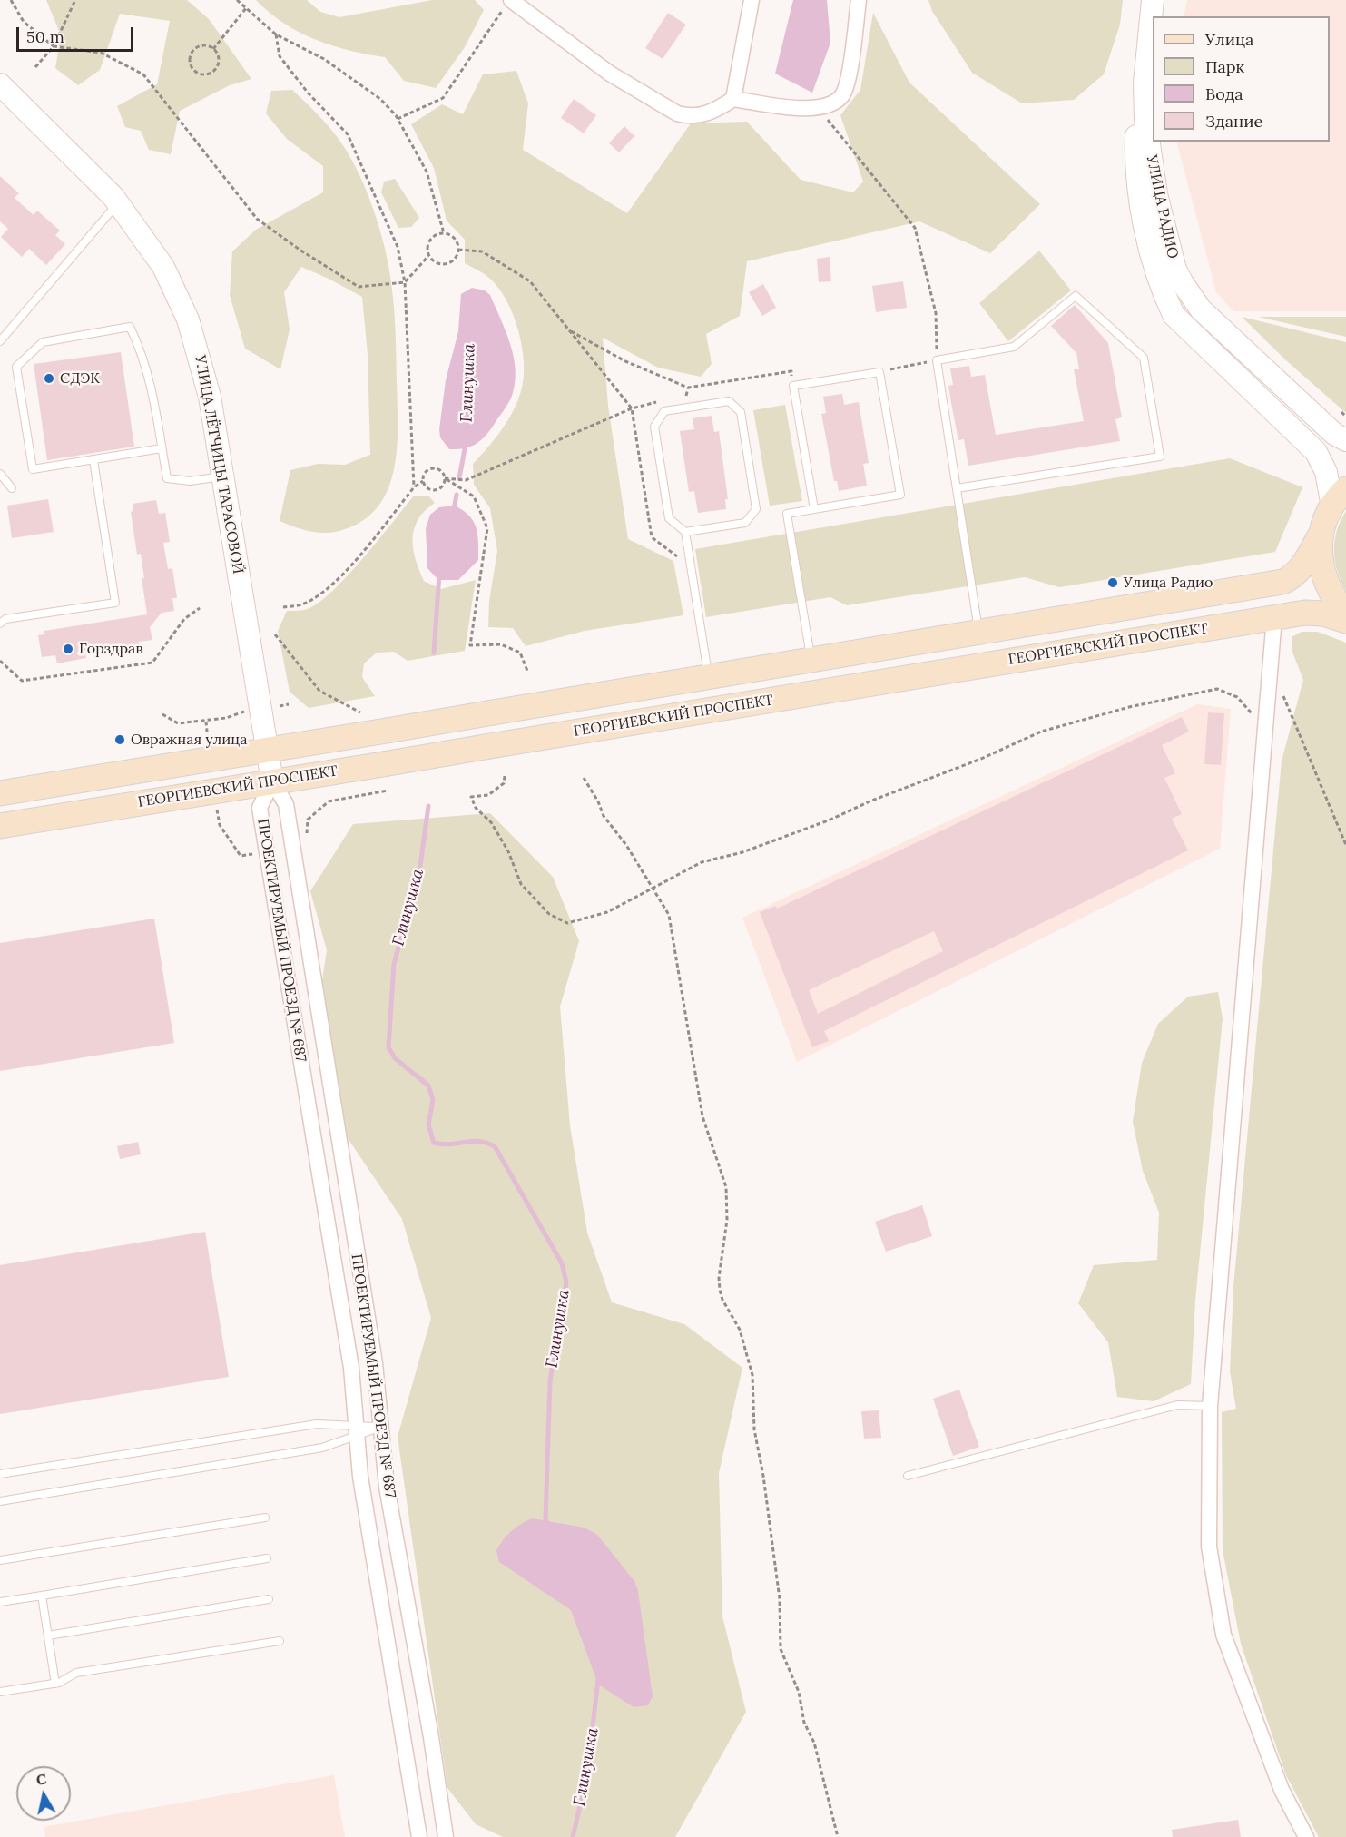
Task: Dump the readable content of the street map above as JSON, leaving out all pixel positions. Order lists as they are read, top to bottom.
{
  "streets": {
    "main road": ["УЛИЦА РАДИО", "УЛИЦА ЛЁТЧИЦЫ ТАРАСОВОЙ", "ГЕОРГИЕВСКИЙ ПРОСПЕКТ"],
    "street": ["ПРОЕКТИРУЕМЫЙ ПРОЕЗД № 687"]
  },
  "crossings": [
    ["УЛИЦА ЛЁТЧИЦЫ ТАРАСОВОЙ", "ГЕОРГИЕВСКИЙ ПРОСПЕКТ"],
    ["УЛИЦА ЛЁТЧИЦЫ ТАРАСОВОЙ", "ПРОЕКТИРУЕМЫЙ ПРОЕЗД № 687"],
    ["ГЕОРГИЕВСКИЙ ПРОСПЕКТ", "ПРОЕКТИРУЕМЫЙ ПРОЕЗД № 687"]
  ],
  "water": ["Глинушка"],
  "places": [
    "СДЭК",
    "Улица Радио",
    "Горздрав",
    "Овражная улица"
  ],
  "legend": [
    "Улица",
    "Парк",
    "Вода",
    "Здание"
  ],
  "scale_bar": "50 m",
  "north": "top"
}
